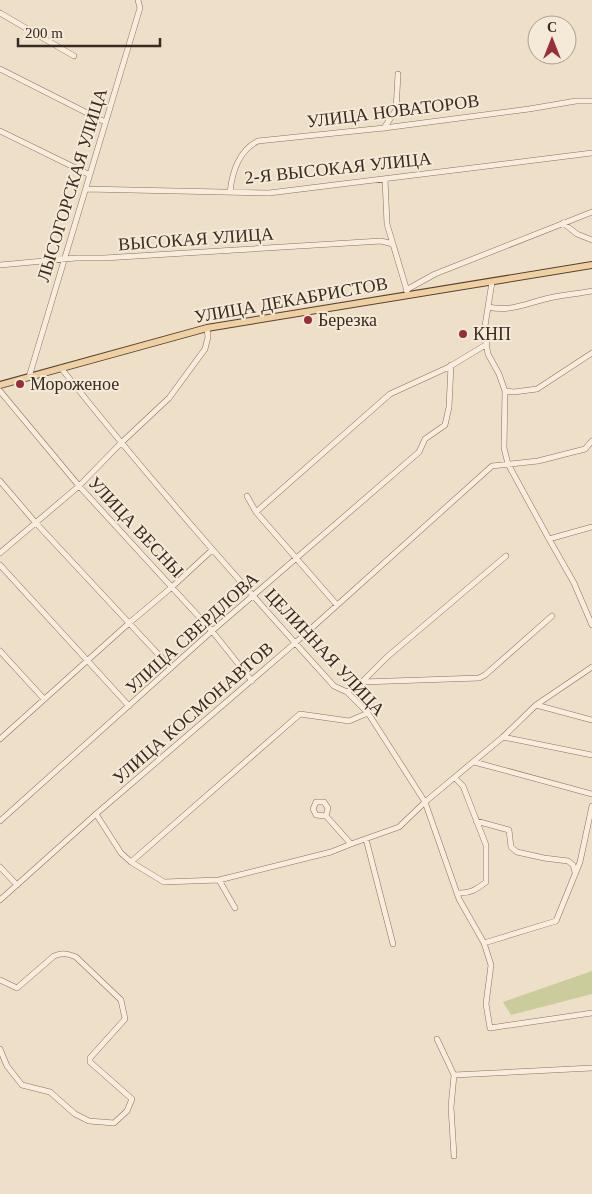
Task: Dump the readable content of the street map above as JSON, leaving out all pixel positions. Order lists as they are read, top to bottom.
{
  "streets": {
    "main road": ["УЛИЦА ДЕКАБРИСТОВ"],
    "street": [
      "УЛИЦА НОВАТОРОВ",
      "2-Я ВЫСОКАЯ УЛИЦА",
      "ЛЫСОГОРСКАЯ УЛИЦА",
      "ВЫСОКАЯ УЛИЦА",
      "УЛИЦА ВЕСНЫ",
      "УЛИЦА СВЕРДЛОВА",
      "ЦЕЛИННАЯ УЛИЦА",
      "УЛИЦА КОСМОНАВТОВ"
    ]
  },
  "crossings": [
    ["УЛИЦА НОВАТОРОВ", "2-Я ВЫСОКАЯ УЛИЦА"],
    ["2-Я ВЫСОКАЯ УЛИЦА", "ЛЫСОГОРСКАЯ УЛИЦА"],
    ["ЛЫСОГОРСКАЯ УЛИЦА", "ВЫСОКАЯ УЛИЦА"],
    ["ЛЫСОГОРСКАЯ УЛИЦА", "УЛИЦА ДЕКАБРИСТОВ"],
    ["УЛИЦА ДЕКАБРИСТОВ", "ЦЕЛИННАЯ УЛИЦА"],
    ["УЛИЦА ВЕСНЫ", "УЛИЦА СВЕРДЛОВА"],
    ["УЛИЦА ВЕСНЫ", "УЛИЦА КОСМОНАВТОВ"],
    ["УЛИЦА СВЕРДЛОВА", "ЦЕЛИННАЯ УЛИЦА"],
    ["ЦЕЛИННАЯ УЛИЦА", "УЛИЦА КОСМОНАВТОВ"]
  ],
  "places": ["Березка", "КНП", "Мороженое"],
  "scale_bar": "200 m",
  "north": "top"
}
